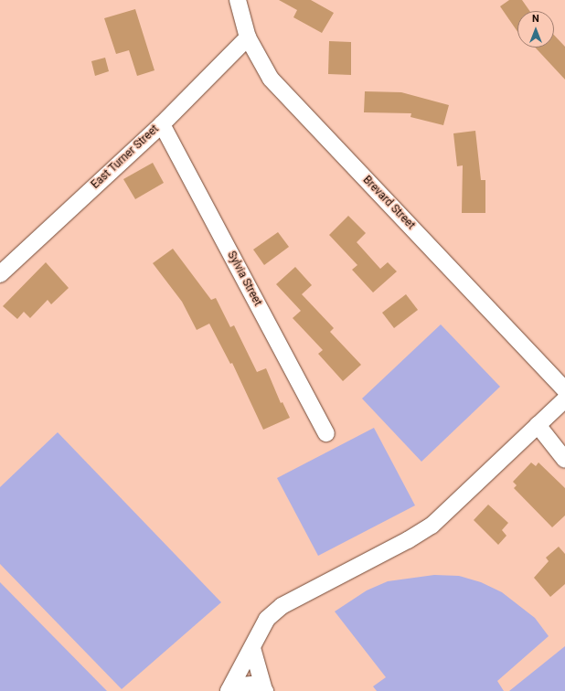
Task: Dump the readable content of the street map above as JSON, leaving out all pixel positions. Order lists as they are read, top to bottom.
{
  "streets": {
    "street": ["East Turner Street", "Brevard Street", "Sylvia Street"]
  },
  "crossings": [
    ["East Turner Street", "Brevard Street"],
    ["East Turner Street", "Sylvia Street"]
  ],
  "north": "top"
}
